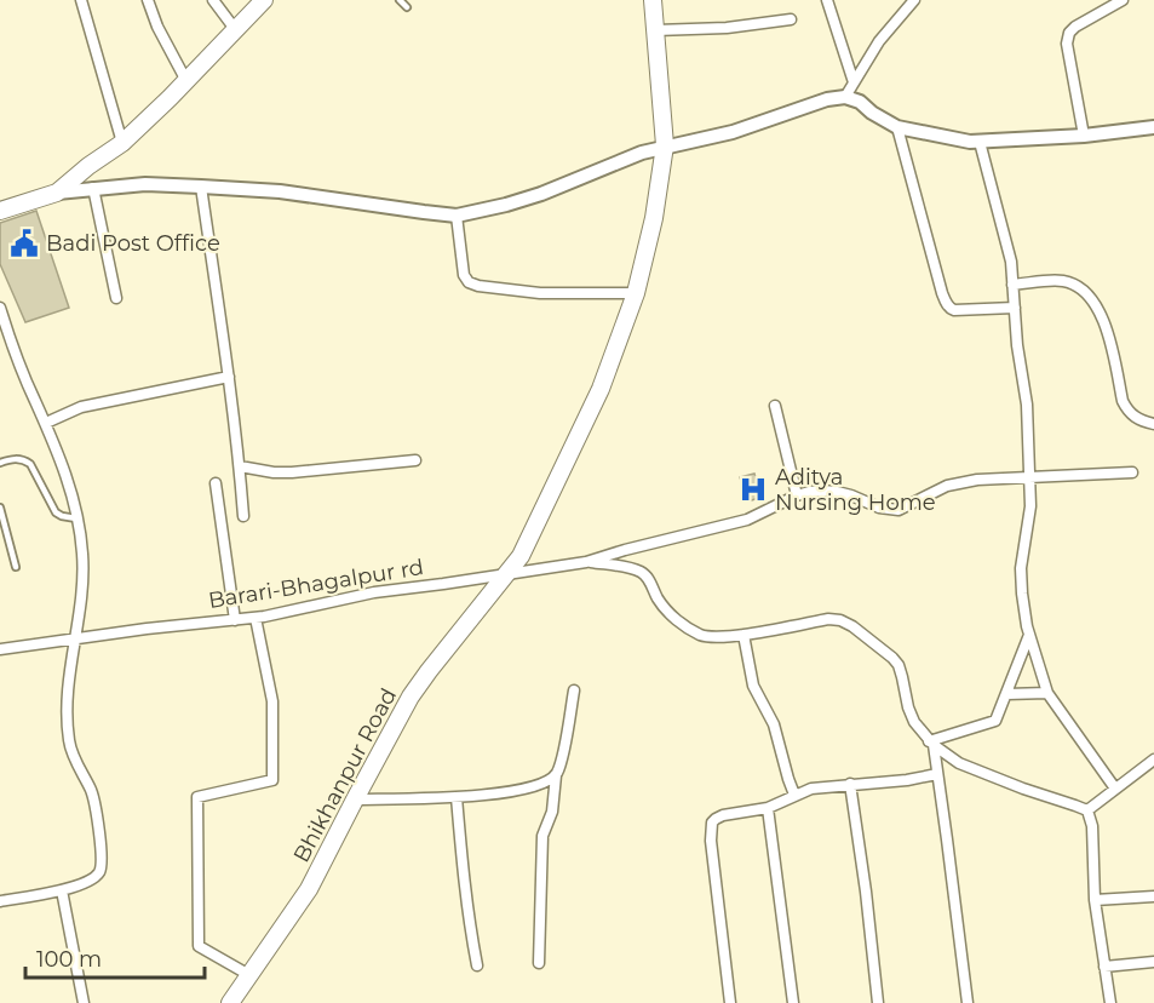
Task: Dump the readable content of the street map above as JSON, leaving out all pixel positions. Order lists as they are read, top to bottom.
{
  "streets": {
    "main road": ["Bhikhanpur Road"],
    "street": ["Barari-Bhagalpur rd"]
  },
  "crossings": [
    ["Barari-Bhagalpur rd", "Bhikhanpur Road"]
  ],
  "places": {
    "public building": ["Badi Post Office"],
    "hospital": ["Aditya Nursing Home"]
  },
  "scale_bar": "100 m"
}
